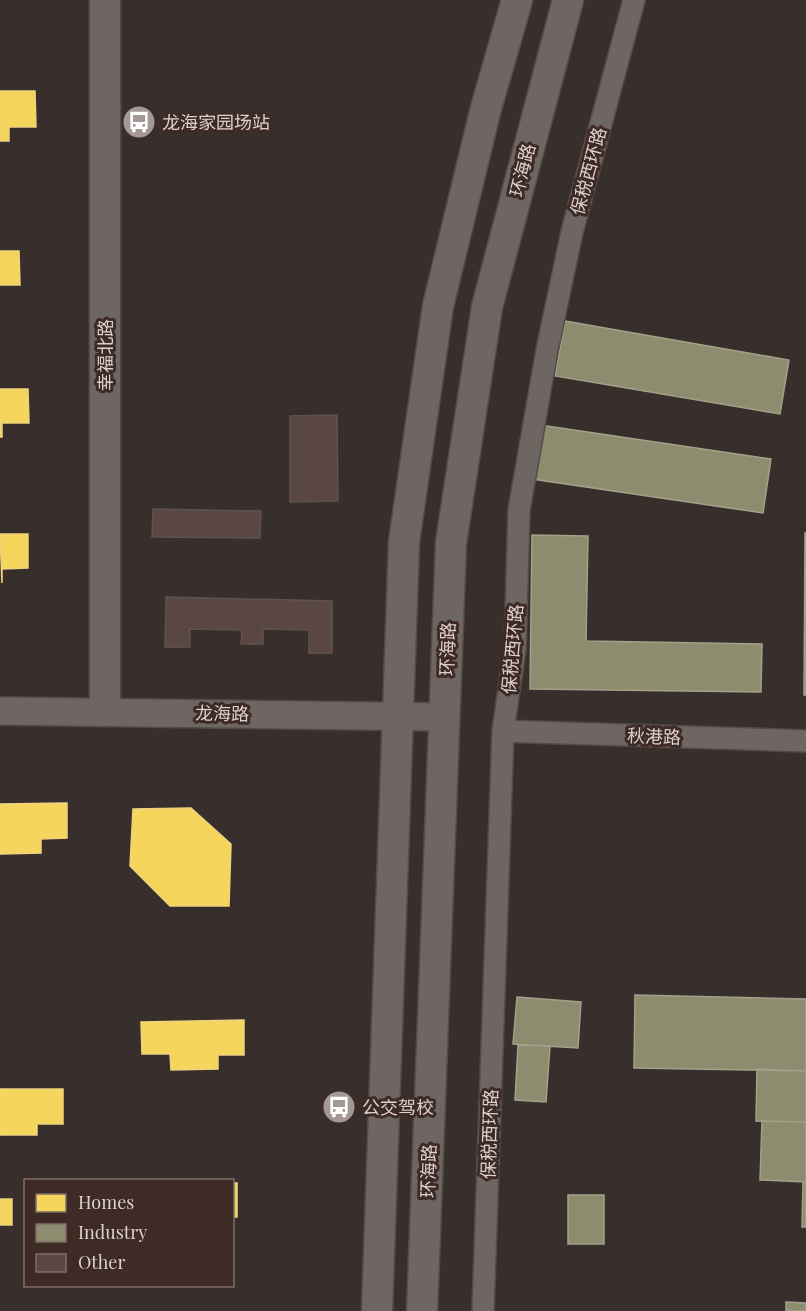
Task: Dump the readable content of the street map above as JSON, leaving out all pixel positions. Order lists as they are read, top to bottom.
{
  "streets": {
    "main road": ["环海路", "幸福北路"],
    "street": ["保税西环路", "龙海路", "秋港路"]
  },
  "crossings": [
    ["环海路", "龙海路"],
    ["保税西环路", "秋港路"],
    ["幸福北路", "龙海路"]
  ],
  "places": {
    "bus stop": ["龙海家园场站", "公交驾校"]
  },
  "legend": ["Homes", "Industry", "Other"]
}
